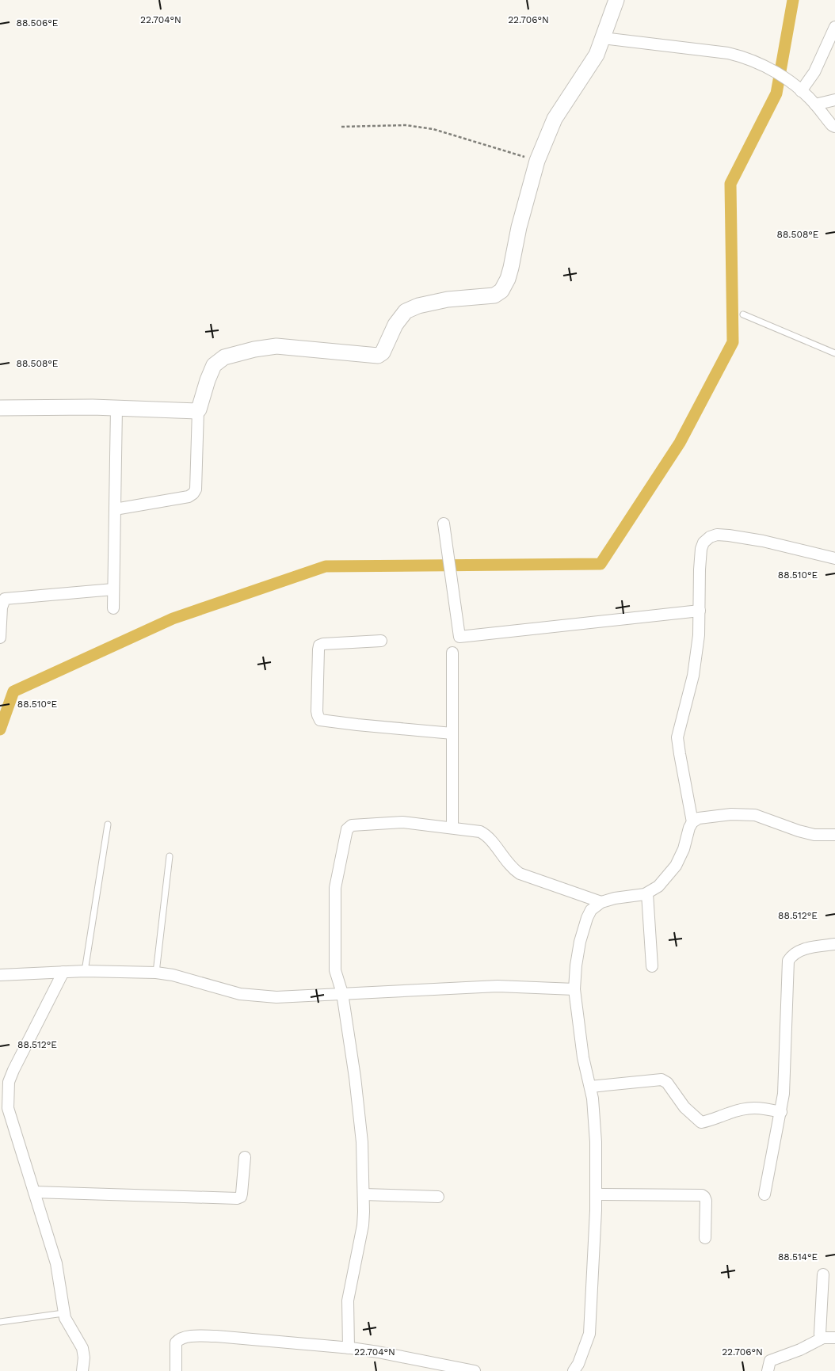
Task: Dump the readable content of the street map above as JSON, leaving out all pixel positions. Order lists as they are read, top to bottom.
{
  "coordinates": [
    "22.704°N",
    "22.706°N",
    "88.506°E",
    "88.508°E",
    "88.510°E",
    "88.512°E",
    "88.514°E"
  ]
}
